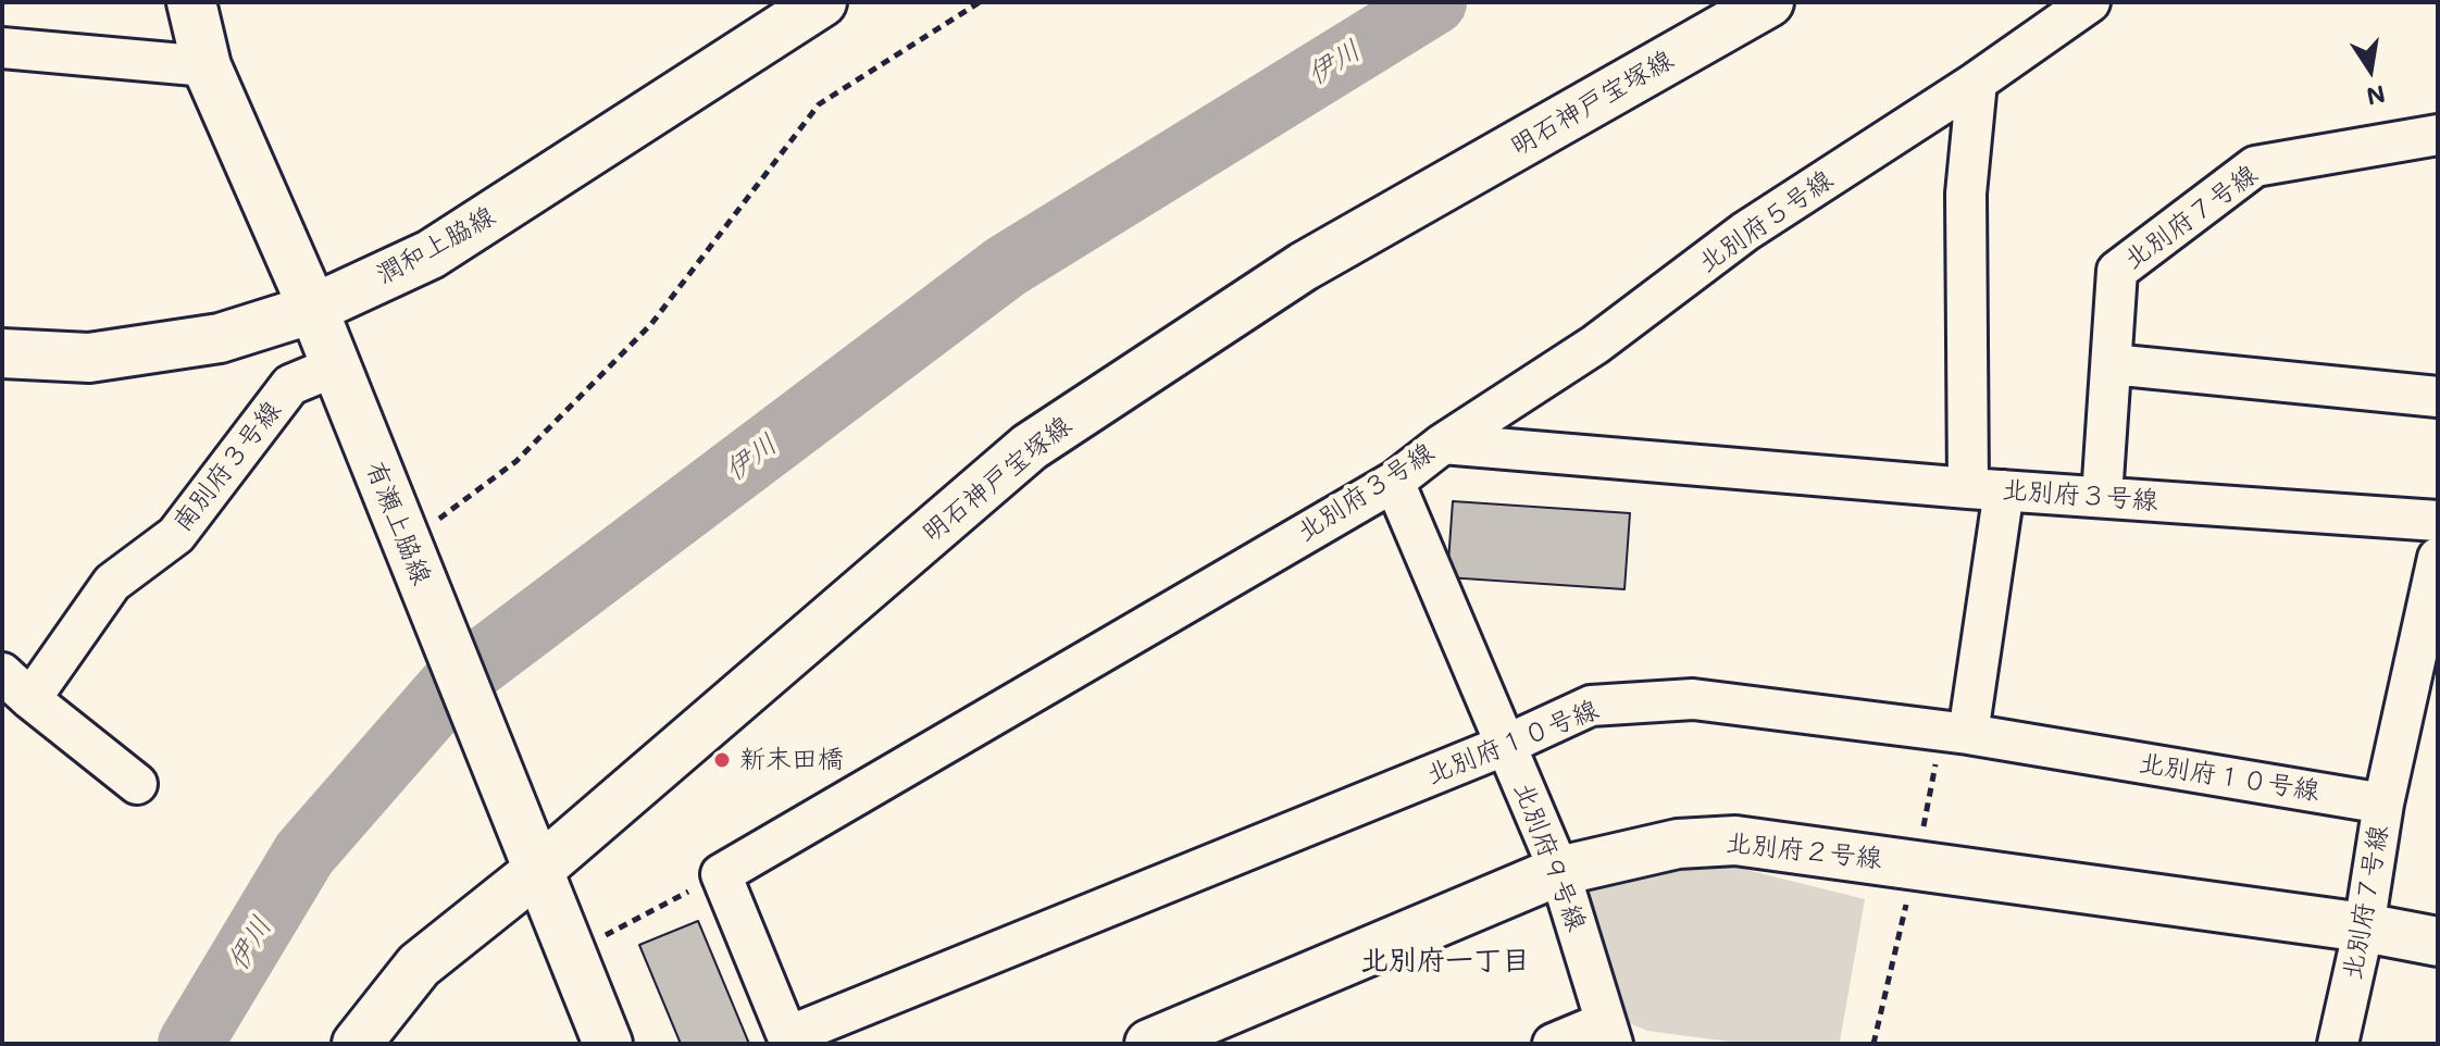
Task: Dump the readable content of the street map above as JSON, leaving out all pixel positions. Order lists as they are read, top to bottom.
{
  "streets": {
    "street": [
      "明石神戸宝塚線",
      "北別府７号線",
      "北別府５号線",
      "潤和上脇線",
      "南別府３号線",
      "北別府３号線",
      "有瀬上脇線",
      "北別府１０号線",
      "北別府２号線",
      "北別府９号線"
    ]
  },
  "crossings": [
    ["明石神戸宝塚線", "有瀬上脇線"],
    ["北別府７号線", "北別府３号線"],
    ["北別府７号線", "北別府１０号線"],
    ["北別府７号線", "北別府２号線"],
    ["北別府５号線", "北別府３号線"],
    ["潤和上脇線", "有瀬上脇線"],
    ["南別府３号線", "有瀬上脇線"],
    ["北別府３号線", "北別府９号線"],
    ["北別府１０号線", "北別府９号線"],
    ["北別府２号線", "北別府９号線"]
  ],
  "districts": ["北別府一丁目"],
  "water": ["伊川"],
  "places": ["新末田橋"],
  "north": "bottom"
}
